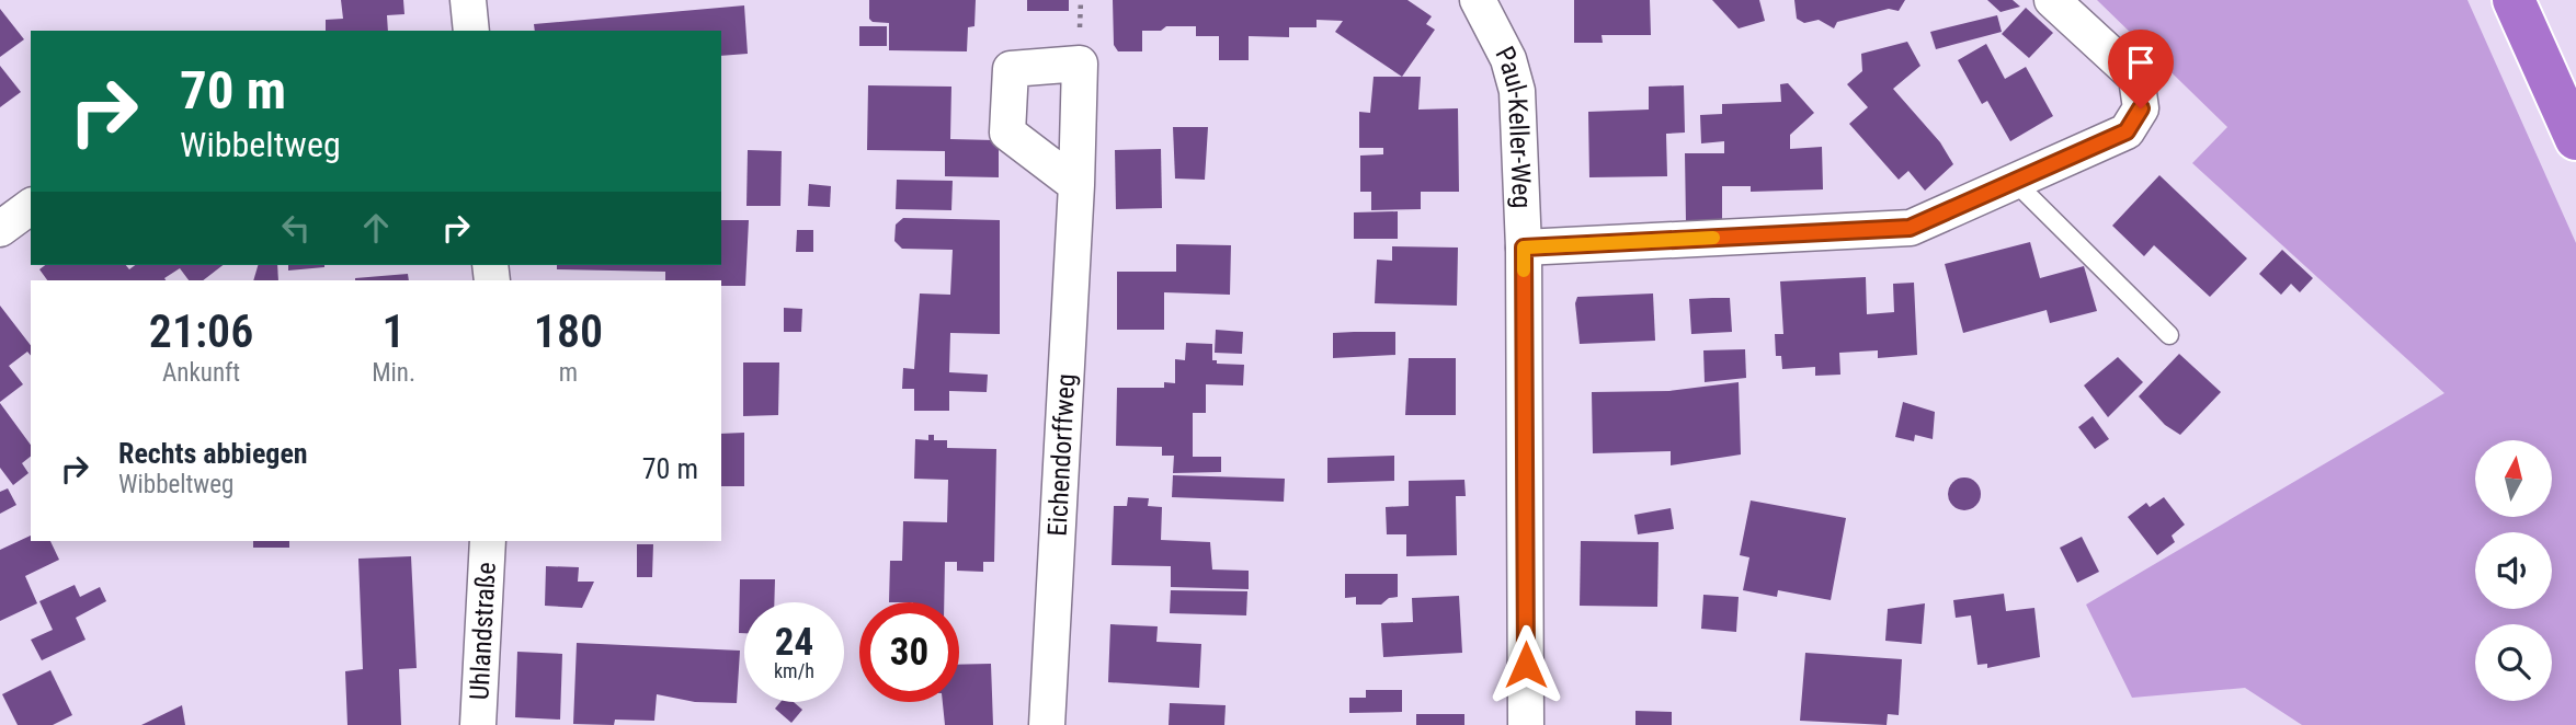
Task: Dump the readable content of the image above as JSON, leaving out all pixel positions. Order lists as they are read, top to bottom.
{
  "streets": {
    "street": ["Paul-Keller-Weg", "Eichendorffweg", "Uhlandstraße"]
  },
  "north": "top",
  "page": {
    "turn": ["70 m", "Wibbeltweg"],
    "eta": [
      "21:06",
      "Ankunft",
      "1",
      "Min.",
      "180",
      "m"
    ],
    "list": [
      {
        "name": "Rechts abbiegen",
        "note": "Wibbeltweg",
        "value": "70 m"
      }
    ],
    "speed": "24 km/h",
    "limit": "30"
  }
}
